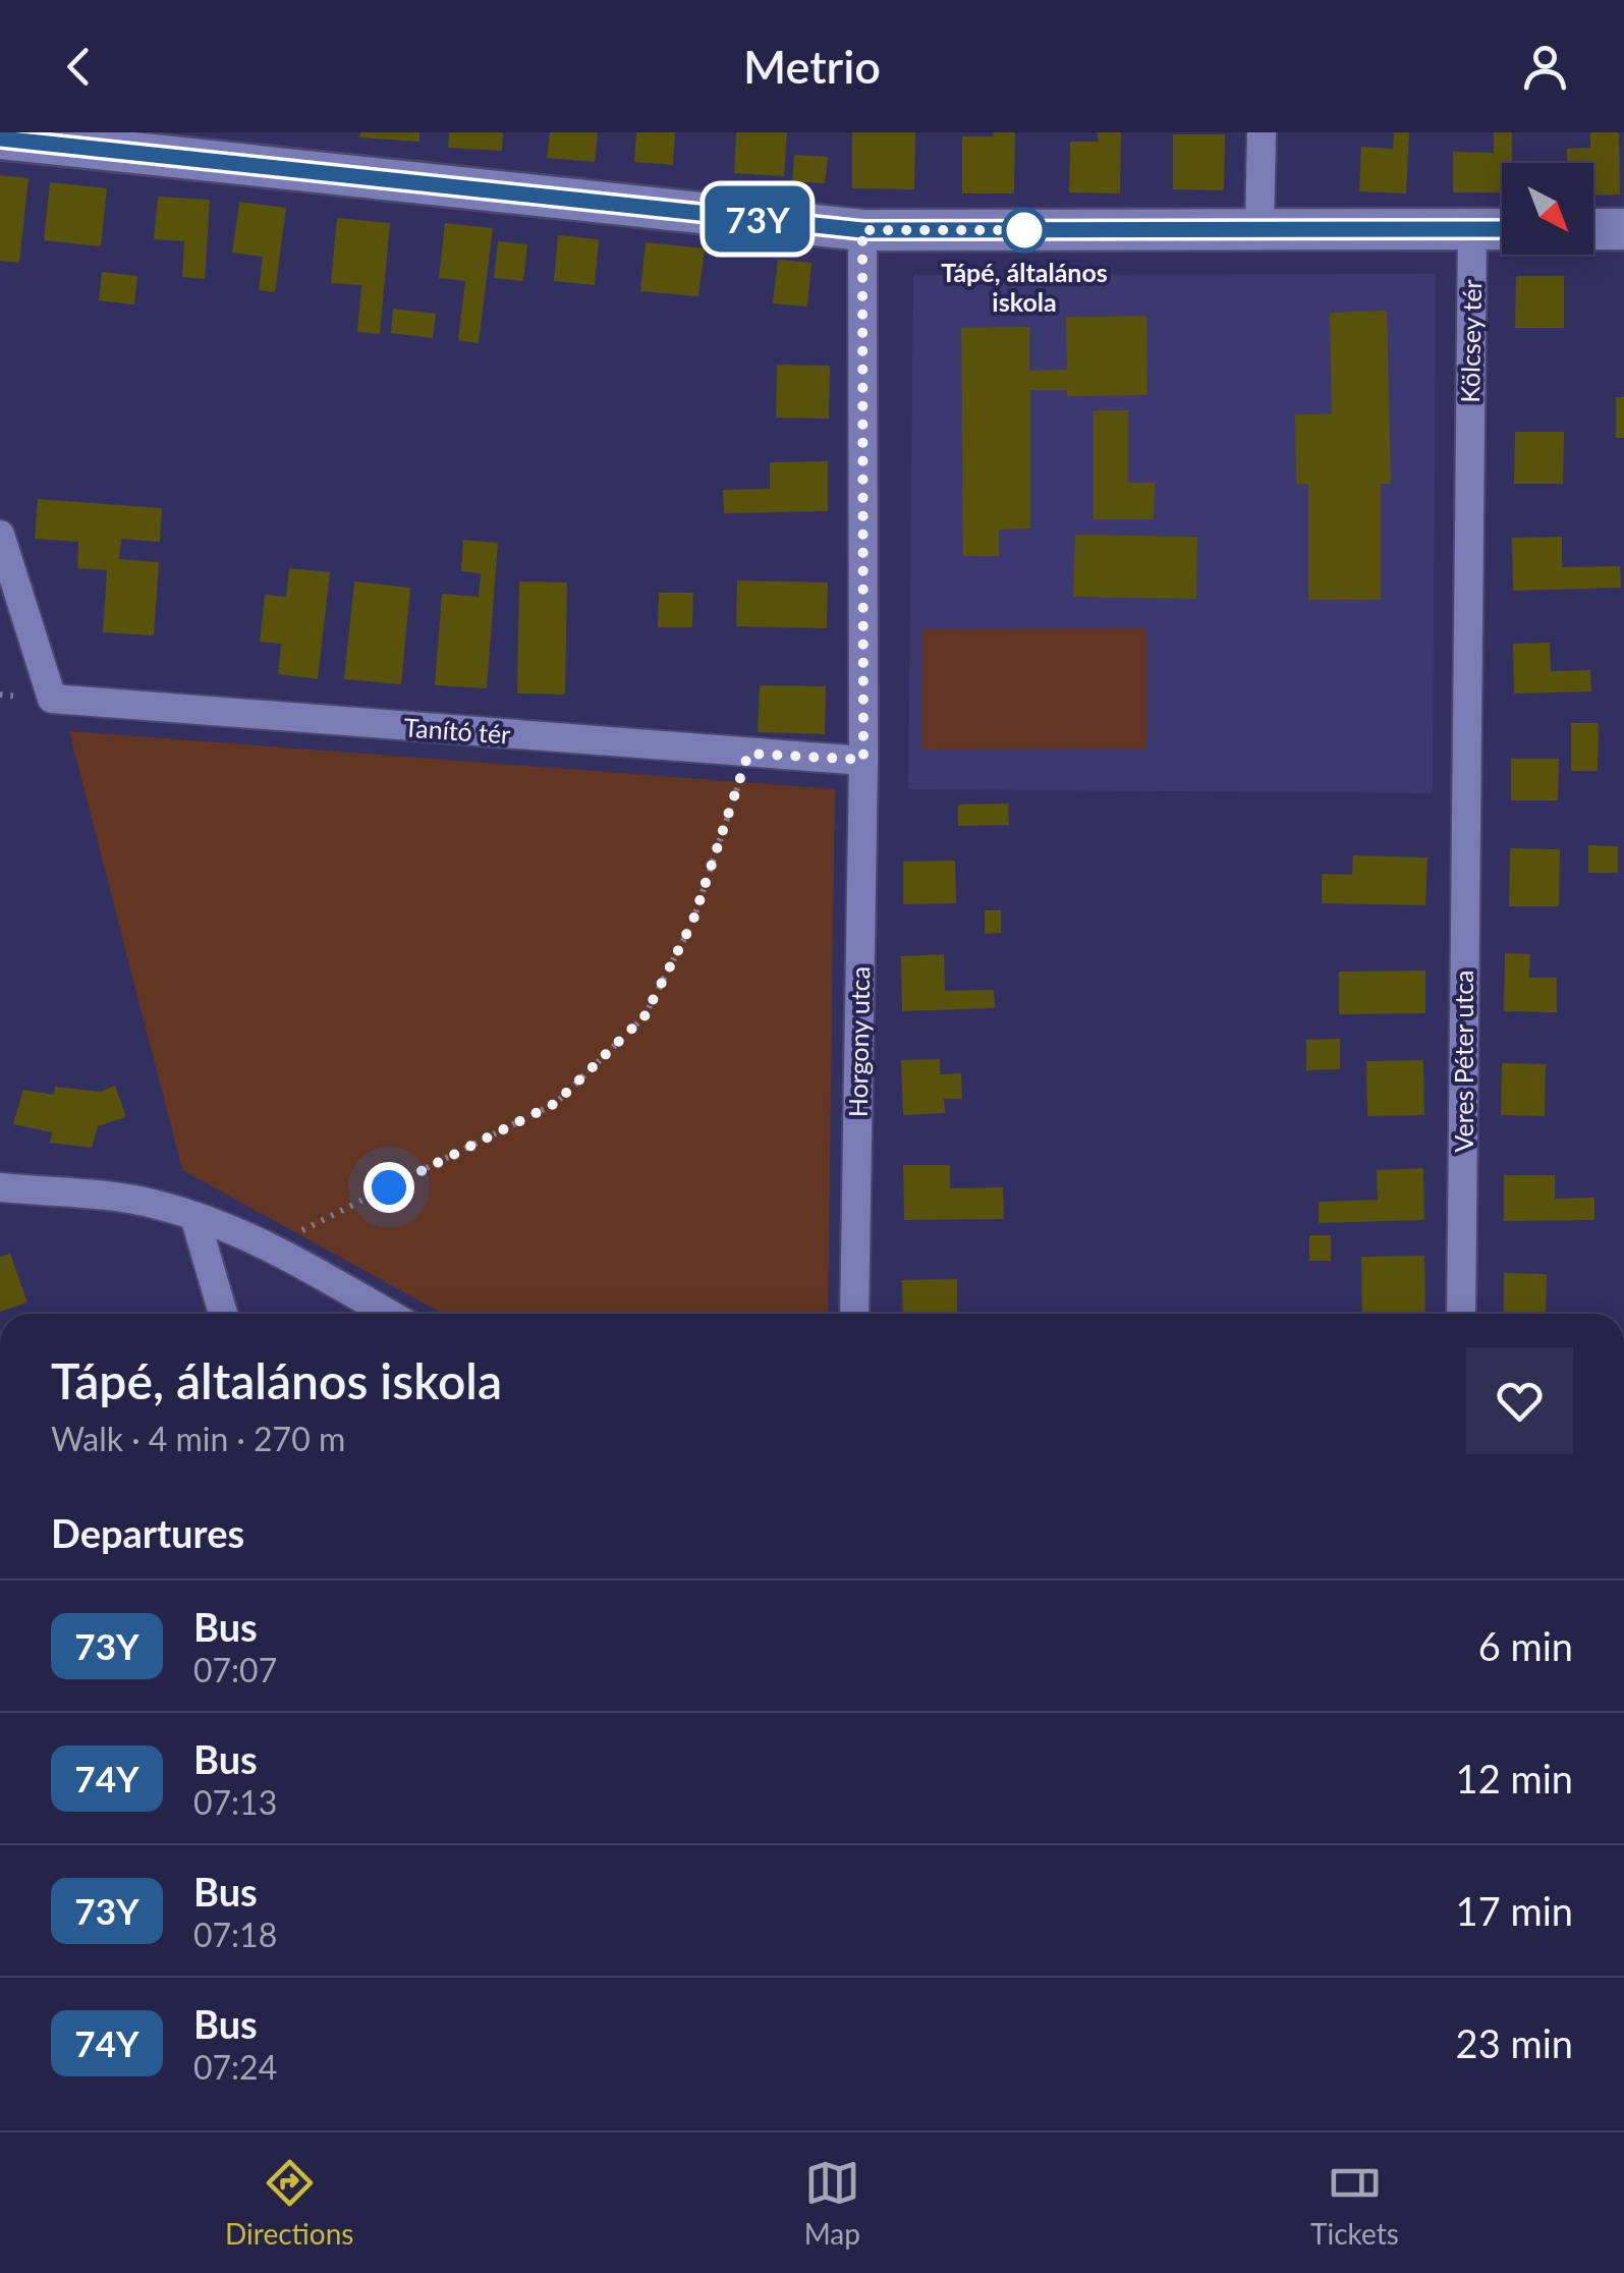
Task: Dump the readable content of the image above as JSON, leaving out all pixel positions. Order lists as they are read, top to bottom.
{
  "streets": {
    "street": [
      "Kölcsey tér",
      "Tanító tér",
      "Horgony utca",
      "Veres Péter utca"
    ]
  },
  "crossings": [
    ["Kölcsey tér", "Veres Péter utca"],
    ["Tanító tér", "Horgony utca"]
  ],
  "places": ["Tápé, általános iskola"],
  "lines": ["bus line 73Y"],
  "north": "bottom right",
  "page": {
    "header": "Metrio",
    "on_map": "73Y",
    "heading": [
      ["Tápé, általános iskola", "Walk · 4 min · 270 m"],
      "Departures"
    ],
    "list": [
      {
        "mark": "73Y",
        "name": "Bus",
        "note": "07:07",
        "value": "6 min"
      },
      {
        "mark": "74Y",
        "name": "Bus",
        "note": "07:13",
        "value": "12 min"
      },
      {
        "mark": "73Y",
        "name": "Bus",
        "note": "07:18",
        "value": "17 min"
      },
      {
        "mark": "74Y",
        "name": "Bus",
        "note": "07:24",
        "value": "23 min"
      }
    ],
    "tabs": ["Directions", "Map", "Tickets"]
  }
}
